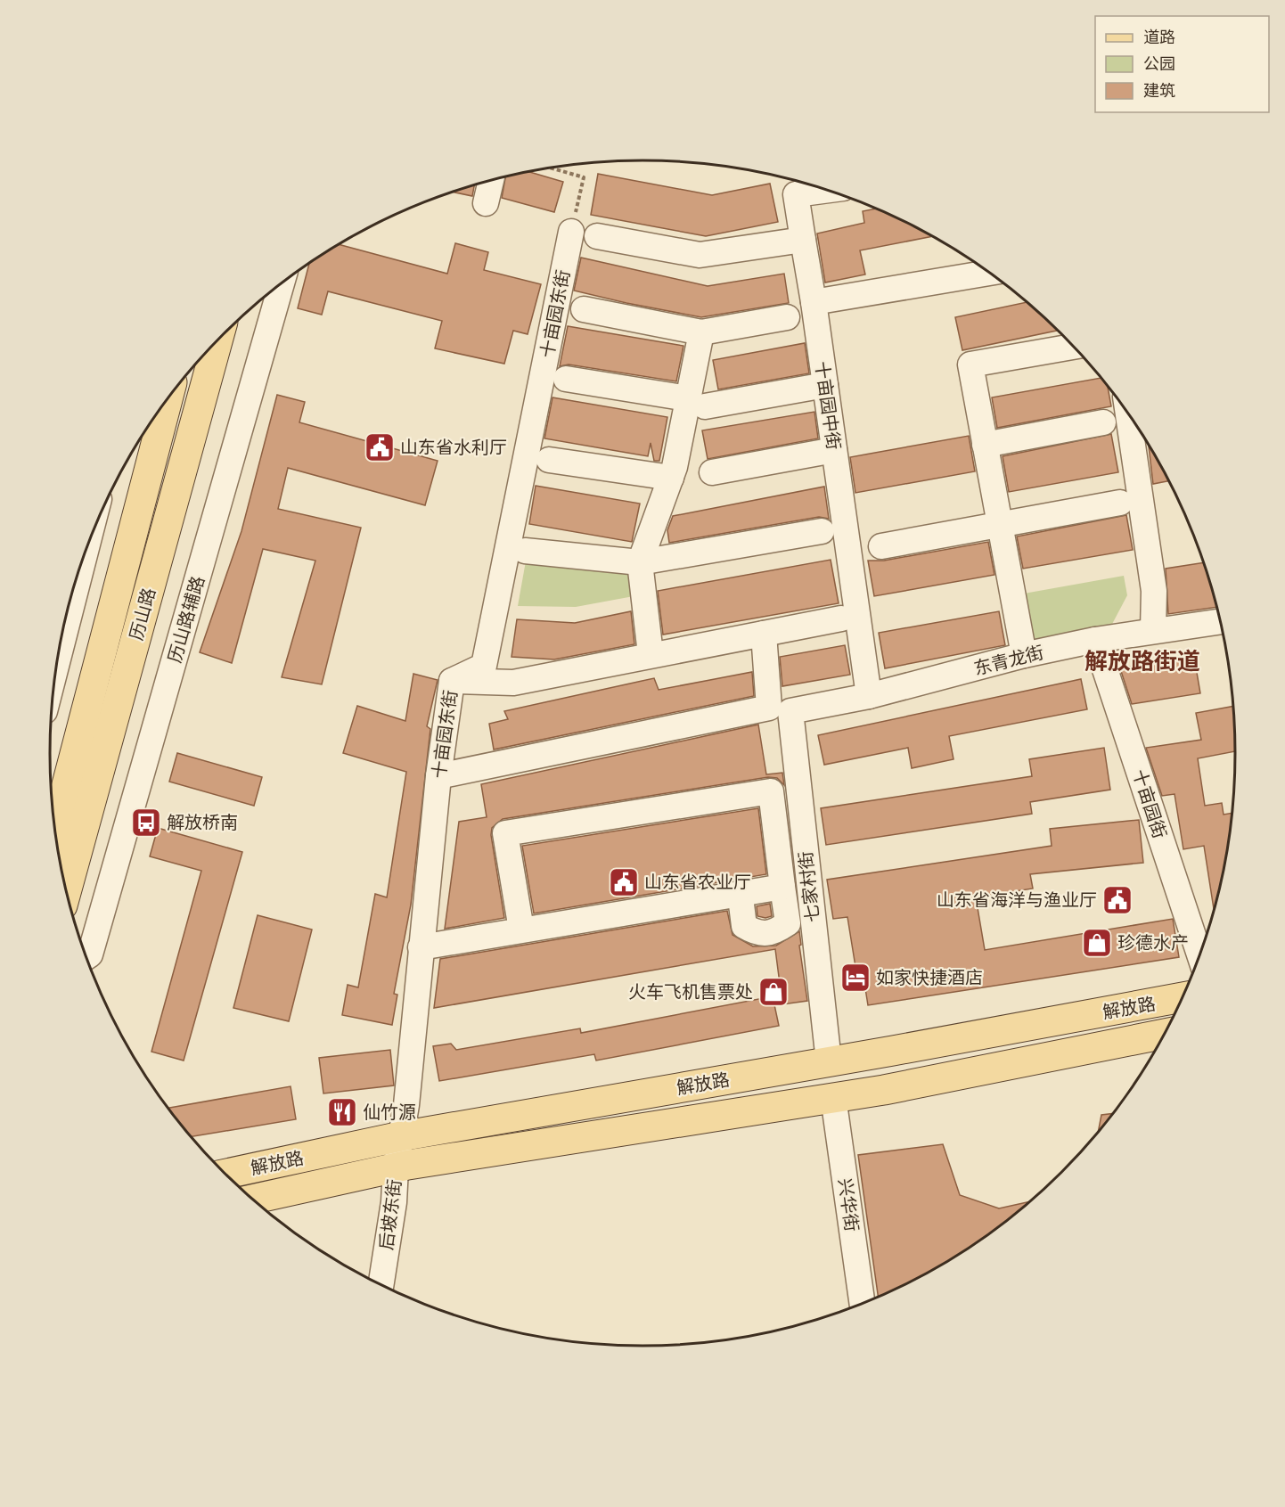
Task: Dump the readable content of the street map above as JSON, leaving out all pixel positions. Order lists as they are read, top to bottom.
{
  "streets": {
    "main road": ["历山路", "解放路"],
    "street": [
      "十亩园东街",
      "十亩园中街",
      "历山路辅路",
      "东青龙街",
      "十亩园街",
      "七家村街",
      "兴华街",
      "后坡东街"
    ]
  },
  "crossings": [
    ["十亩园东街", "解放路"],
    ["十亩园东街", "后坡东街"],
    ["十亩园中街", "东青龙街"],
    ["东青龙街", "十亩园街"],
    ["东青龙街", "七家村街"],
    ["七家村街", "解放路"],
    ["解放路", "兴华街"],
    ["解放路", "后坡东街"]
  ],
  "districts": ["解放路街道"],
  "places": {
    "public building": ["山东省水利厅", "山东省农业厅", "山东省海洋与渔业厅"],
    "bus stop": ["解放桥南"],
    "shop": ["珍德水产", "火车飞机售票处"],
    "hotel": ["如家快捷酒店"],
    "restaurant": ["仙竹源"]
  },
  "legend": ["道路", "公园", "建筑"]
}
